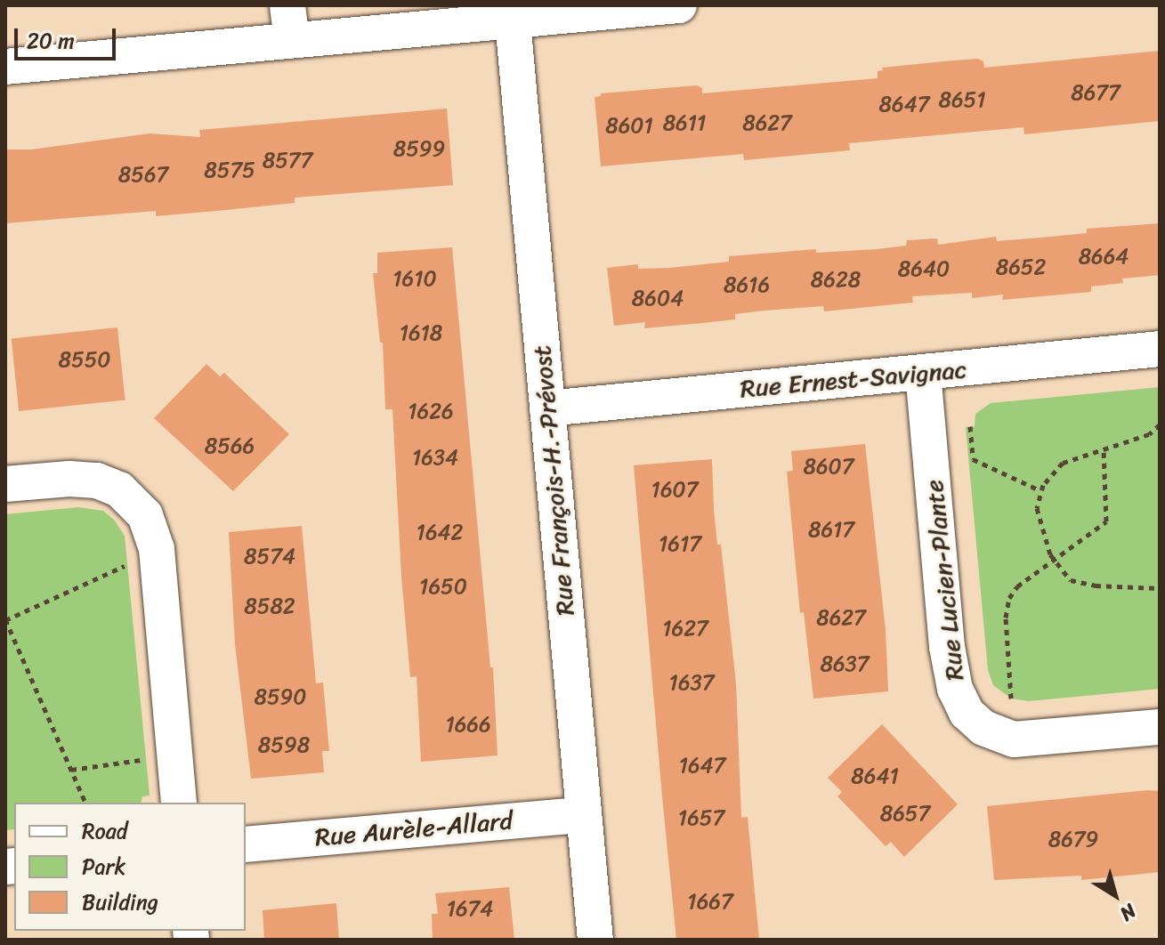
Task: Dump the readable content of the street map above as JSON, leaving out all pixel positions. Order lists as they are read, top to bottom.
{
  "streets": {
    "street": [
      "Rue Ernest-Savignac",
      "Rue François-H.-Prévost",
      "Rue Lucien-Plante",
      "Rue Aurèle-Allard"
    ]
  },
  "crossings": [
    ["Rue Ernest-Savignac", "Rue François-H.-Prévost"],
    ["Rue Ernest-Savignac", "Rue Lucien-Plante"],
    ["Rue François-H.-Prévost", "Rue Aurèle-Allard"]
  ],
  "house_numbers": [
    "8677",
    "8651",
    "8647",
    "8611",
    "8627",
    "8601",
    "8599",
    "8577",
    "8575",
    "8567",
    "8664",
    "8652",
    "8640",
    "1610",
    "8628",
    "8616",
    "8604",
    "1618",
    "8550",
    "1626",
    "8566",
    "1634",
    "8607",
    "1607",
    "8617",
    "1642",
    "1617",
    "8574",
    "1650",
    "8582",
    "8627",
    "1627",
    "8637",
    "1637",
    "8590",
    "1666",
    "8598",
    "1647",
    "8641",
    "8657",
    "1657",
    "8679",
    "1667",
    "1674"
  ],
  "legend": ["Road", "Park", "Building"],
  "scale_bar": "20 m",
  "north": "bottom right"
}
